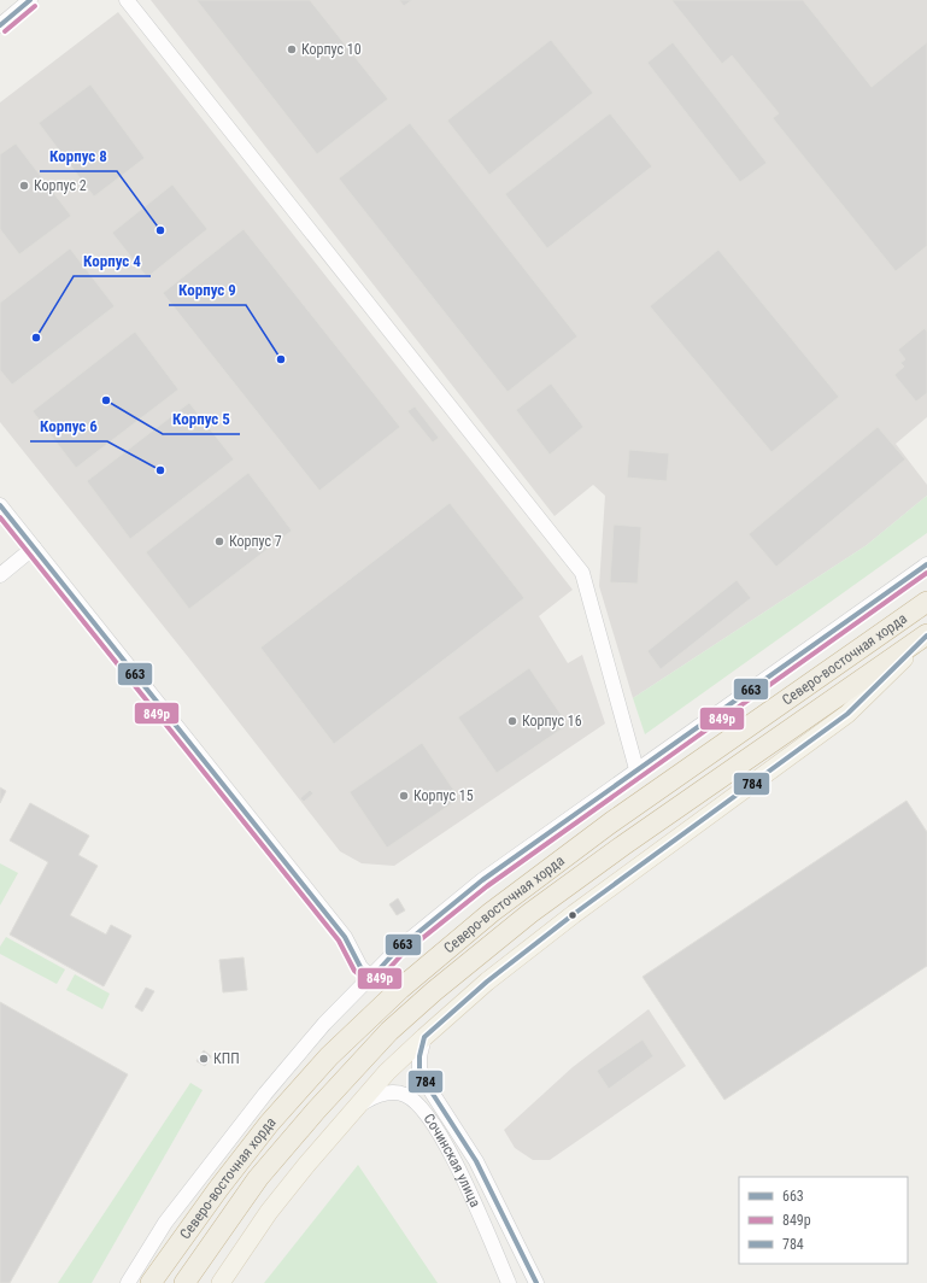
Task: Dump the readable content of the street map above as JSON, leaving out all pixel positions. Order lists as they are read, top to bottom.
{
  "streets": {
    "highway": ["Северо-восточная хорда"],
    "street": ["Сочинская улица"]
  },
  "places": [
    "Корпус 10",
    "Корпус 2",
    "Корпус 8",
    "Корпус 4",
    "Корпус 9",
    "Корпус 5",
    "Корпус 6",
    "Корпус 7",
    "Корпус 16",
    "Корпус 15",
    "КПП"
  ],
  "lines": ["transit line 663", "transit line 849р", "transit line 784"],
  "legend": ["663", "849р", "784"]
}
